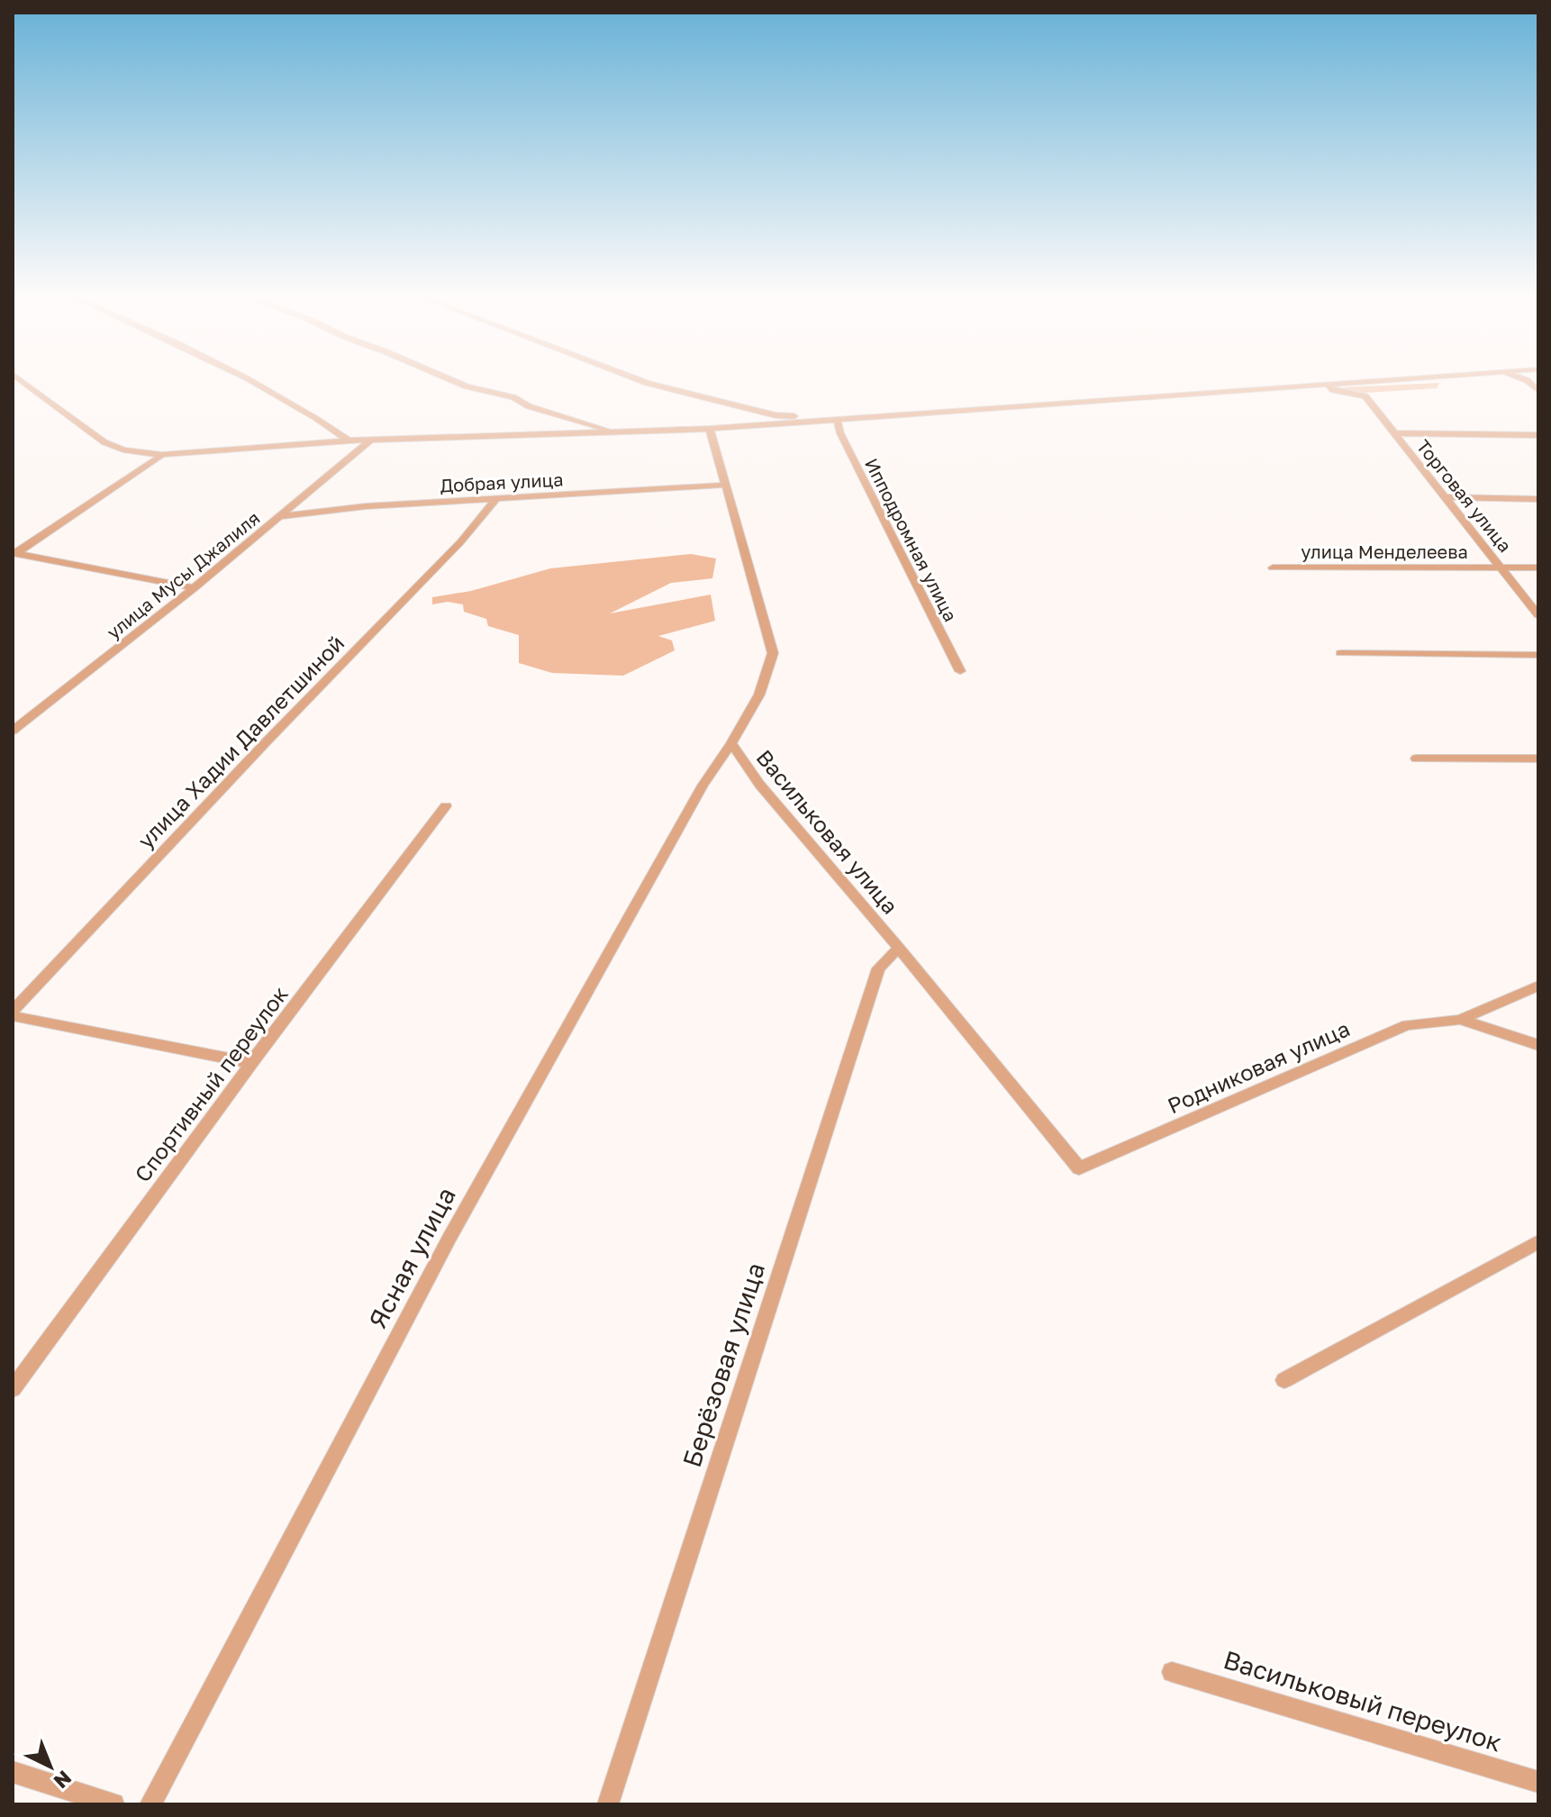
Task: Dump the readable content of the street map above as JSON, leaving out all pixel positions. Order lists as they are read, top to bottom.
{
  "streets": {
    "street": [
      "Добрая улица",
      "Торговая улица",
      "Ипподромная улица",
      "улица Менделеева",
      "улица Мусы Джалиля",
      "улица Хадии Давлетшиной",
      "Васильковая улица",
      "Родниковая улица",
      "Спортивный переулок",
      "Ясная улица",
      "Берёзовая улица",
      "Васильковый переулок"
    ]
  },
  "crossings": [
    ["Добрая улица", "улица Мусы Джалиля"],
    ["Добрая улица", "улица Хадии Давлетшиной"],
    ["Добрая улица", "Васильковая улица"],
    ["Торговая улица", "улица Менделеева"],
    ["Васильковая улица", "Родниковая улица"],
    ["Васильковая улица", "Ясная улица"],
    ["Васильковая улица", "Берёзовая улица"]
  ],
  "north": "bottom right"
}
